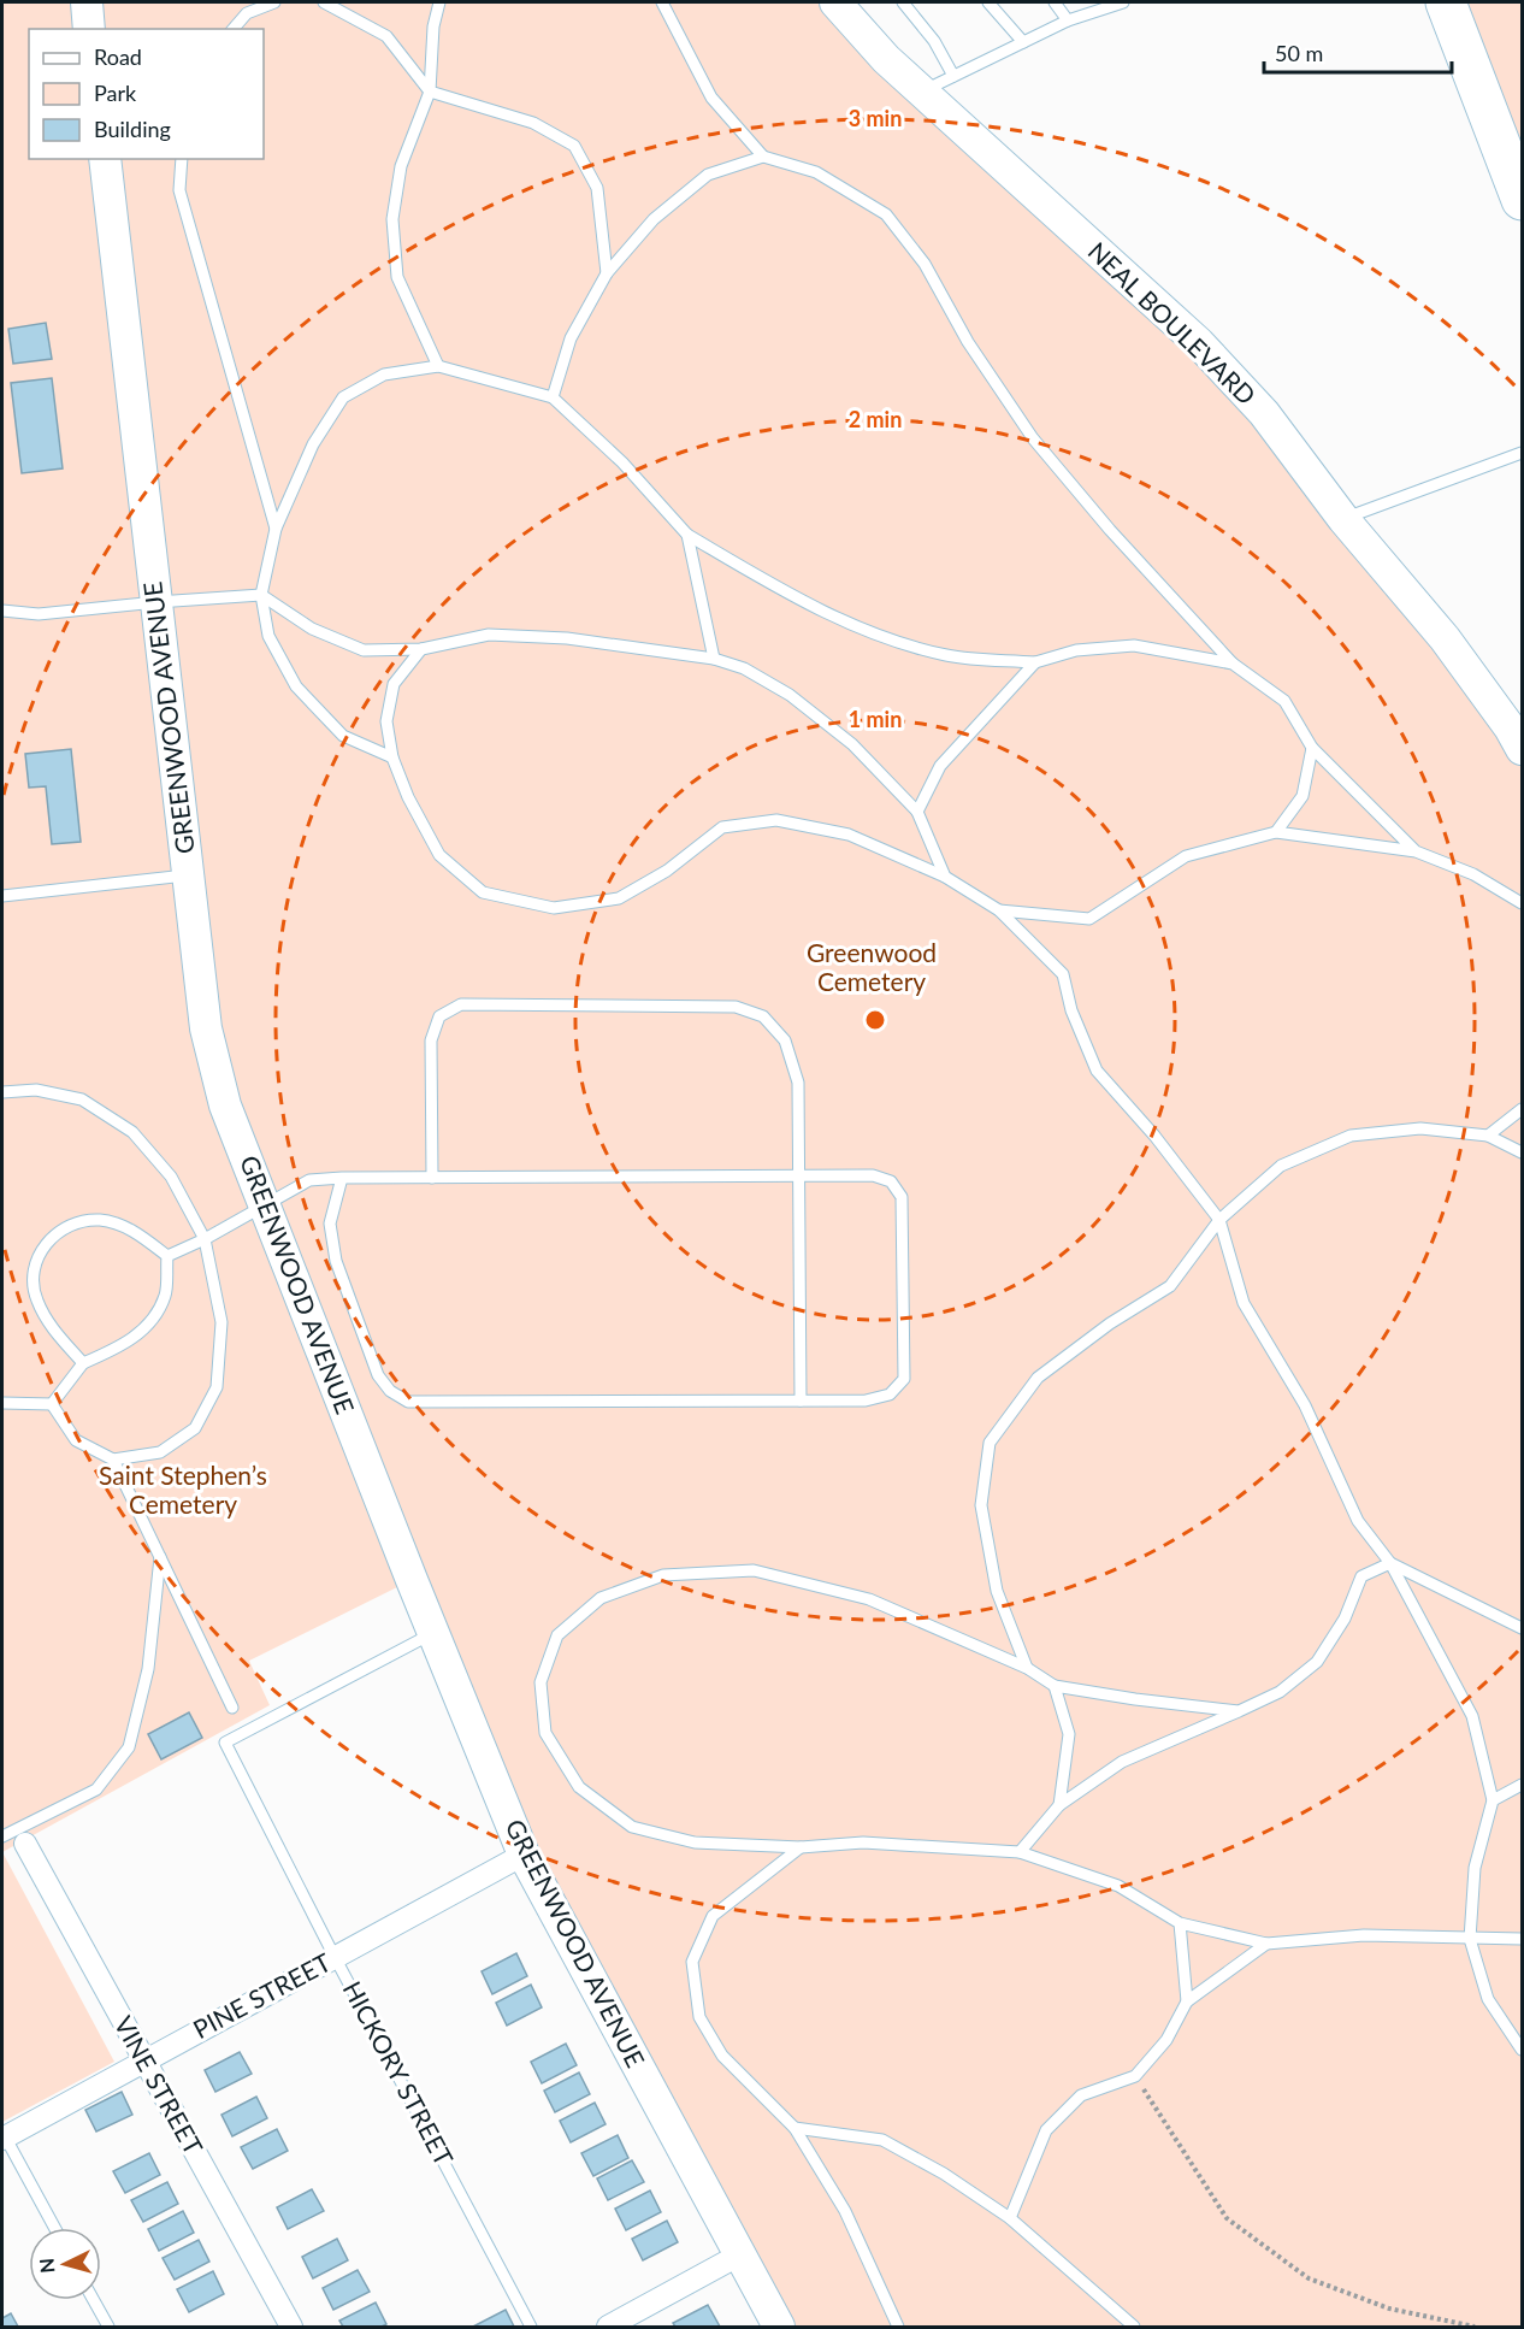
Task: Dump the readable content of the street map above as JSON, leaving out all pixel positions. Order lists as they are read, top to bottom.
{
  "streets": {
    "street": [
      "NEAL BOULEVARD",
      "GREENWOOD AVENUE",
      "PINE STREET",
      "VINE STREET"
    ],
    "lane": ["HICKORY STREET"]
  },
  "crossings": [
    ["GREENWOOD AVENUE", "PINE STREET"],
    ["GREENWOOD AVENUE", "HICKORY STREET"],
    ["PINE STREET", "HICKORY STREET"],
    ["PINE STREET", "VINE STREET"]
  ],
  "parks": ["Greenwood Cemetery", "Saint Stephen’s Cemetery"],
  "legend": ["Road", "Park", "Building"],
  "scale_bar": "50 m",
  "north": "left",
  "rings": ["3 min", "2 min", "1 min"]
}
